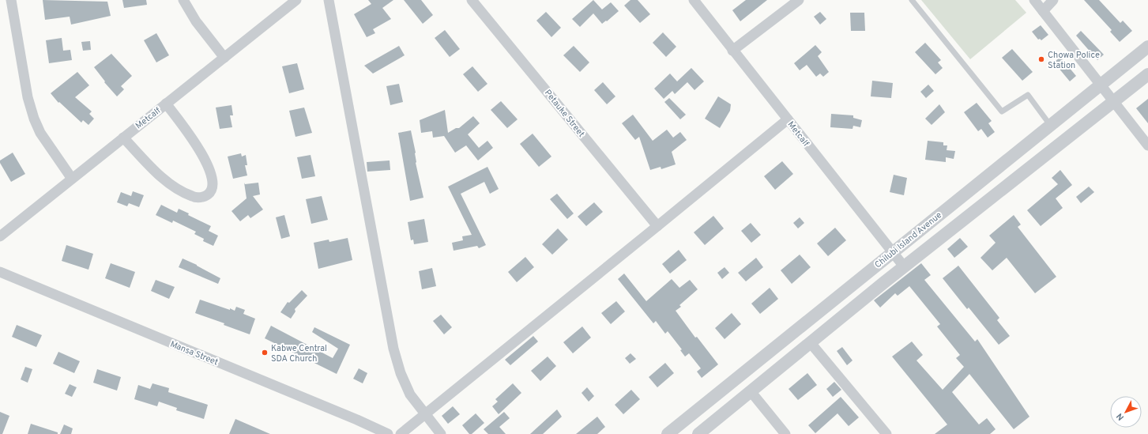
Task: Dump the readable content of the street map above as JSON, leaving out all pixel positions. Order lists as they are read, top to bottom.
{
  "streets": {
    "street": [
      "Petauke Street",
      "Metcalf",
      "Chilubi Island Avenue",
      "Mansa Street"
    ]
  },
  "crossings": [
    ["Metcalf", "Chilubi Island Avenue"]
  ],
  "places": ["Chowa Police Station", "Kabwe Central SDA Church"],
  "north": "bottom left"
}
